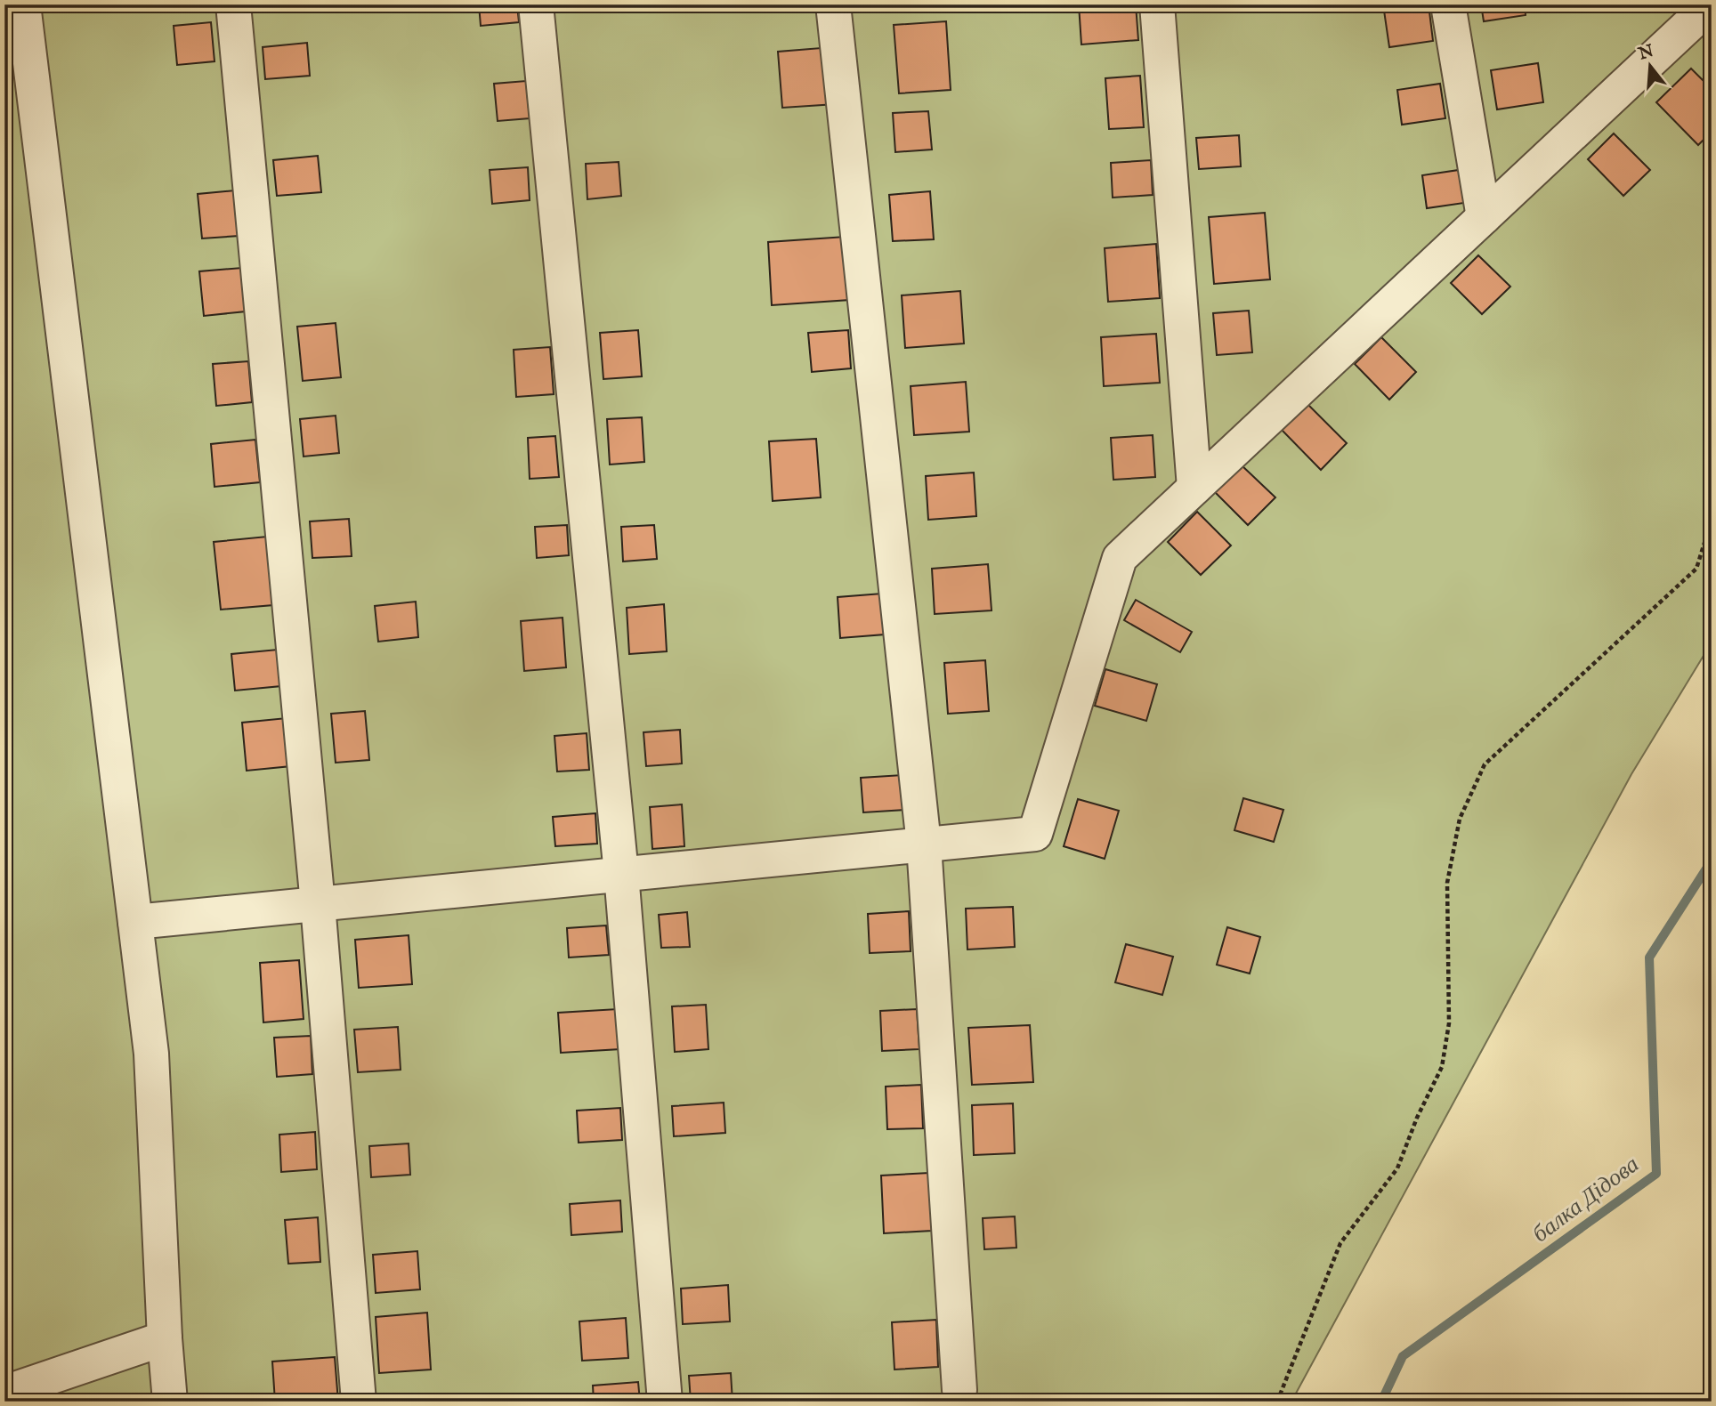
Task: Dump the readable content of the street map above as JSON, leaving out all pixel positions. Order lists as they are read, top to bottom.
{
  "water": ["балка Дідова"],
  "north": "top"
}
